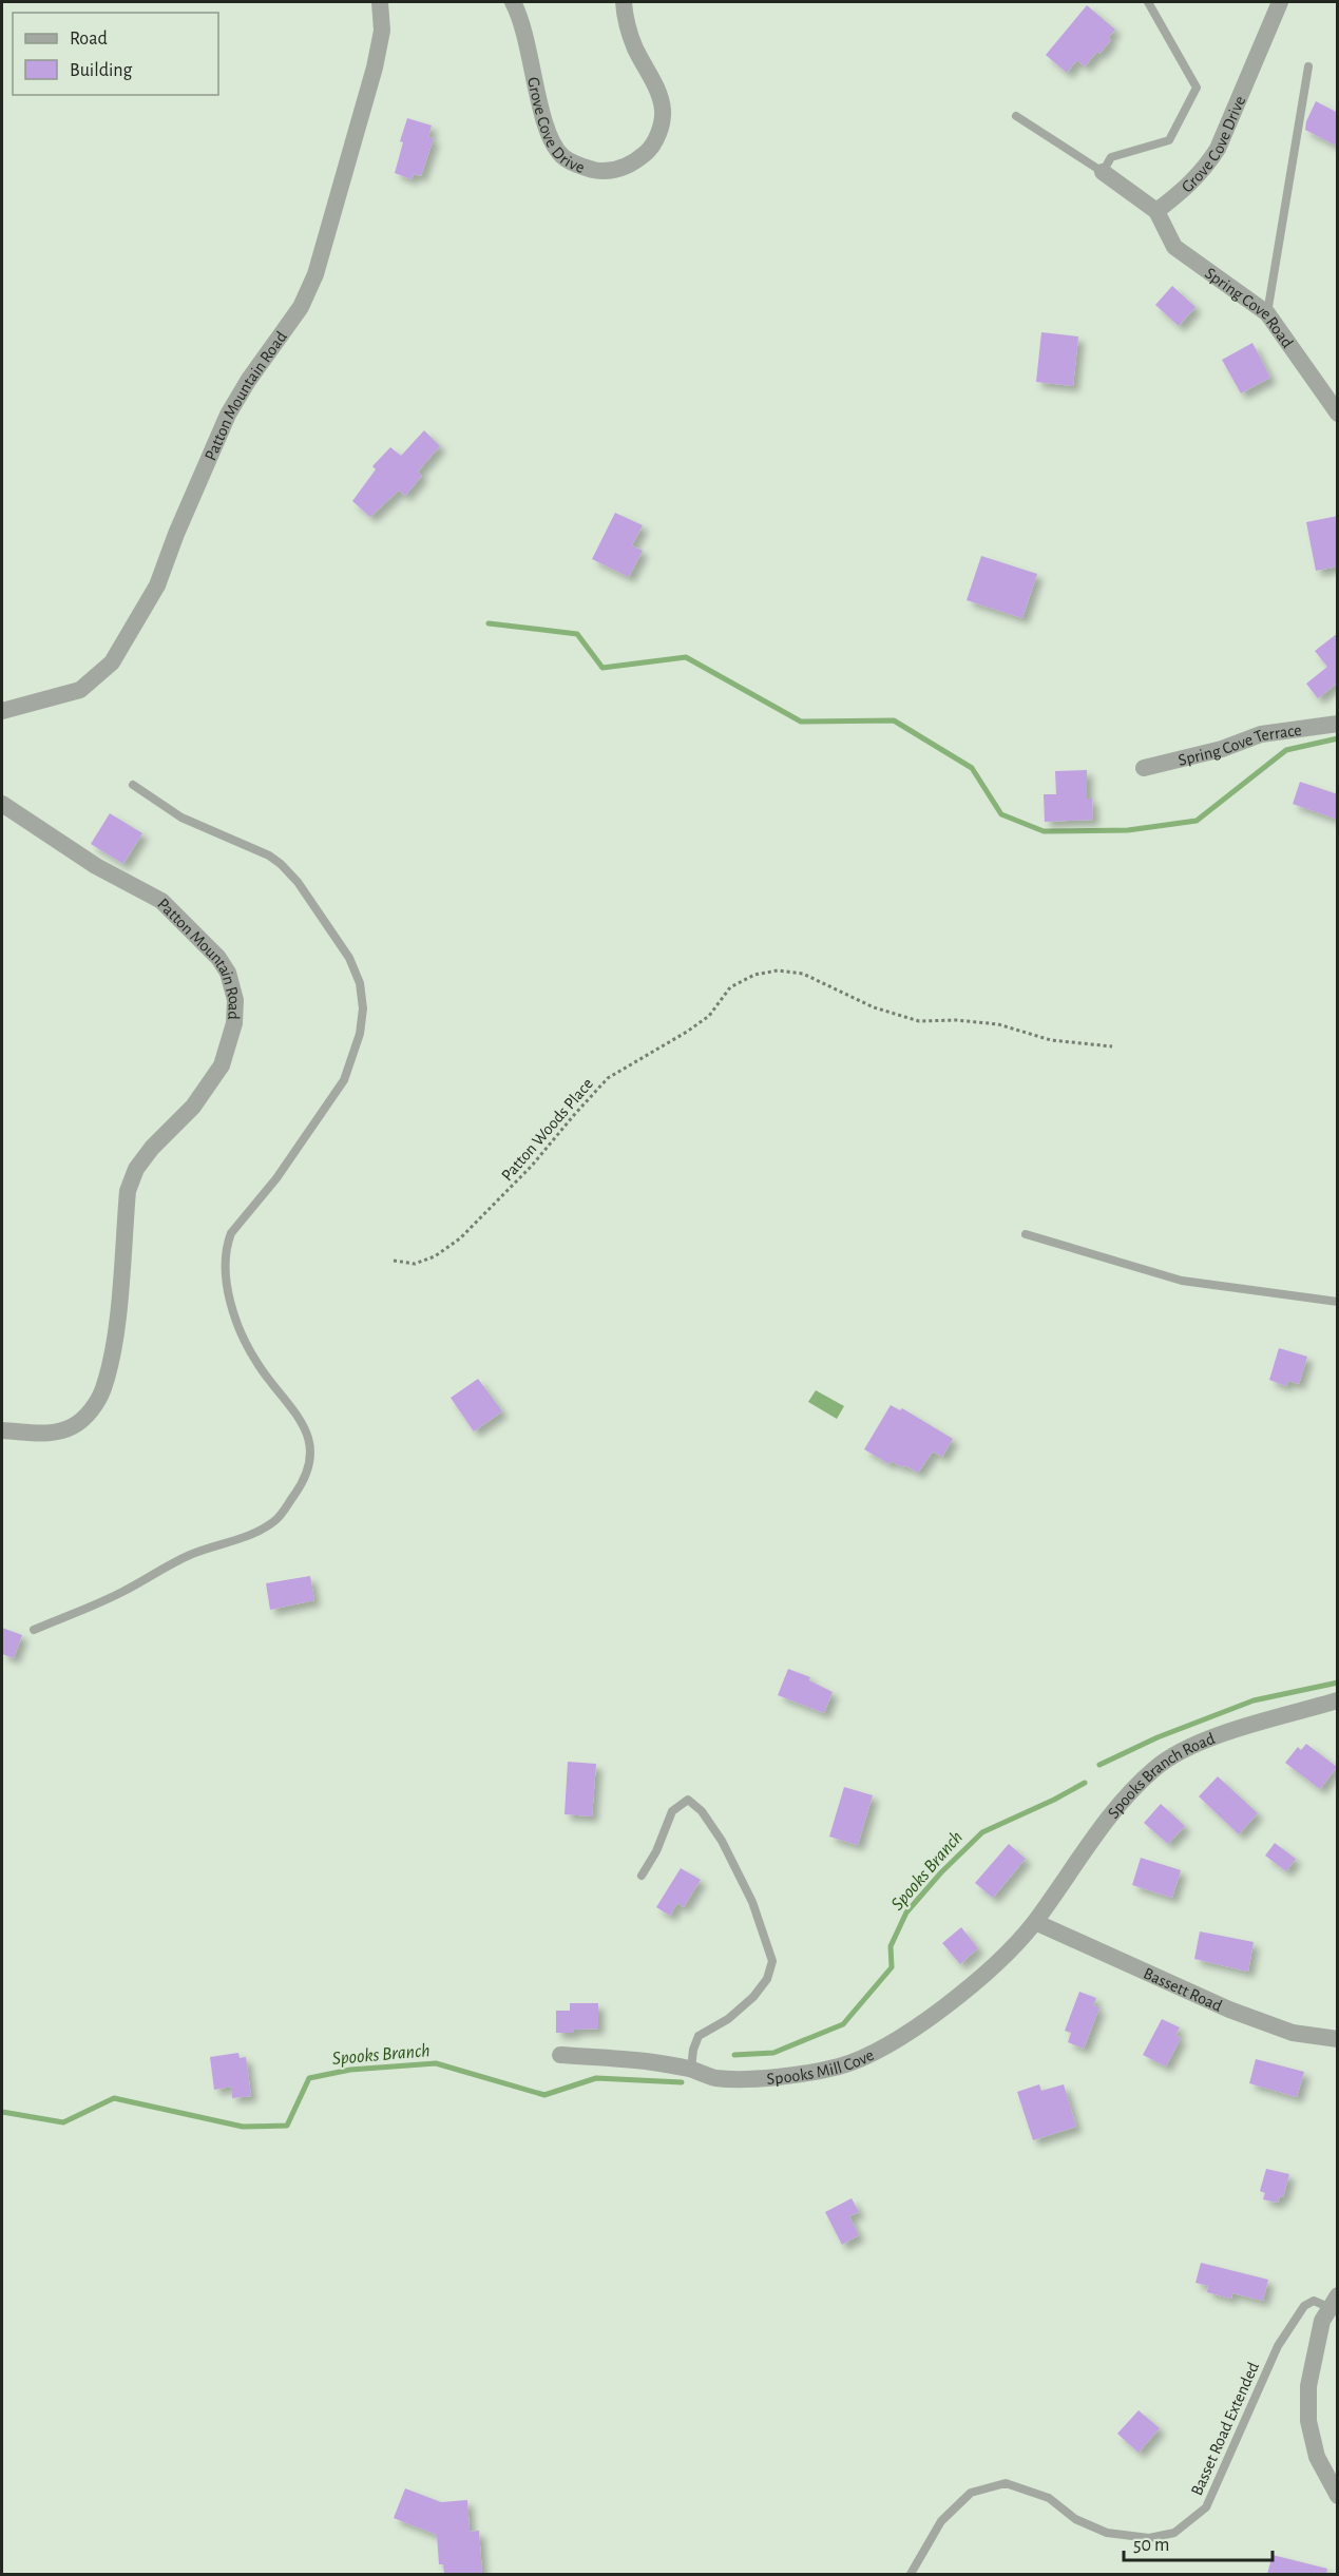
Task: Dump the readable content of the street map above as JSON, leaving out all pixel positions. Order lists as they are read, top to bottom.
{
  "streets": {
    "street": [
      "Grove Cove Drive",
      "Spring Cove Road",
      "Patton Mountain Road",
      "Spring Cove Terrace",
      "Spooks Branch Road",
      "Bassett Road",
      "Spooks Mill Cove"
    ],
    "lane": ["Basset Road Extended"],
    "path": ["Patton Woods Place"]
  },
  "crossings": [
    ["Grove Cove Drive", "Spring Cove Road"],
    ["Spooks Branch Road", "Bassett Road"],
    ["Spooks Branch Road", "Spooks Mill Cove"],
    ["Bassett Road", "Spooks Mill Cove"]
  ],
  "water": ["Spooks Branch"],
  "legend": ["Road", "Building"],
  "scale_bar": "50 m"
}
